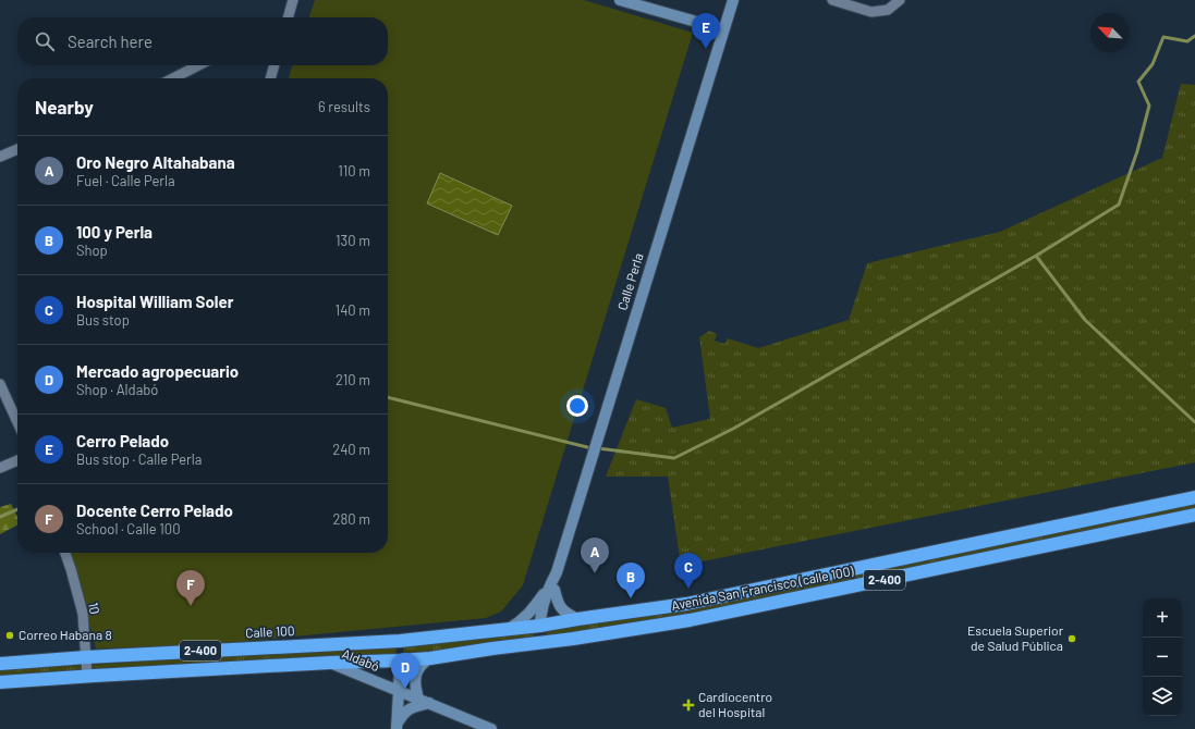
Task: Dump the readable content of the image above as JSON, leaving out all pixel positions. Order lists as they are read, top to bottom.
{
  "streets": {
    "highway": ["2-400", "Avenida San Francisco (calle 100)", "Calle 100"],
    "main road": ["Calle Perla", "Aldabó"],
    "street": ["10"]
  },
  "crossings": [
    ["Calle Perla", "Avenida San Francisco (calle 100)"],
    ["Calle Perla", "Calle 100"],
    ["2-400", "Avenida San Francisco (calle 100)"],
    ["2-400", "10"],
    ["2-400", "Aldabó"],
    ["Avenida San Francisco (calle 100)", "Calle 100"],
    ["10", "Calle 100"]
  ],
  "places": {
    "other": ["Correo Habana 8", "Escuela Superior de Salud Pública"],
    "health": ["Cardiocentro del Hospital"]
  },
  "north": "top left",
  "page": {
    "pins": [
      "E",
      "A",
      "C",
      "B",
      "F",
      "D"
    ],
    "search": "Search here",
    "heading": ["Nearby", "6 results"],
    "list": [
      {
        "mark": "A",
        "name": "Oro Negro Altahabana",
        "note": "Fuel · Calle Perla",
        "value": "110 m"
      },
      {
        "mark": "B",
        "name": "100 y Perla",
        "note": "Shop",
        "value": "130 m"
      },
      {
        "mark": "C",
        "name": "Hospital William Soler",
        "note": "Bus stop",
        "value": "140 m"
      },
      {
        "mark": "D",
        "name": "Mercado agropecuario",
        "note": "Shop · Aldabó",
        "value": "210 m"
      },
      {
        "mark": "E",
        "name": "Cerro Pelado",
        "note": "Bus stop · Calle Perla",
        "value": "240 m"
      },
      {
        "mark": "F",
        "name": "Docente Cerro Pelado",
        "note": "School · Calle 100",
        "value": "280 m"
      }
    ],
    "map_buttons": ["+", "−"]
  }
}
